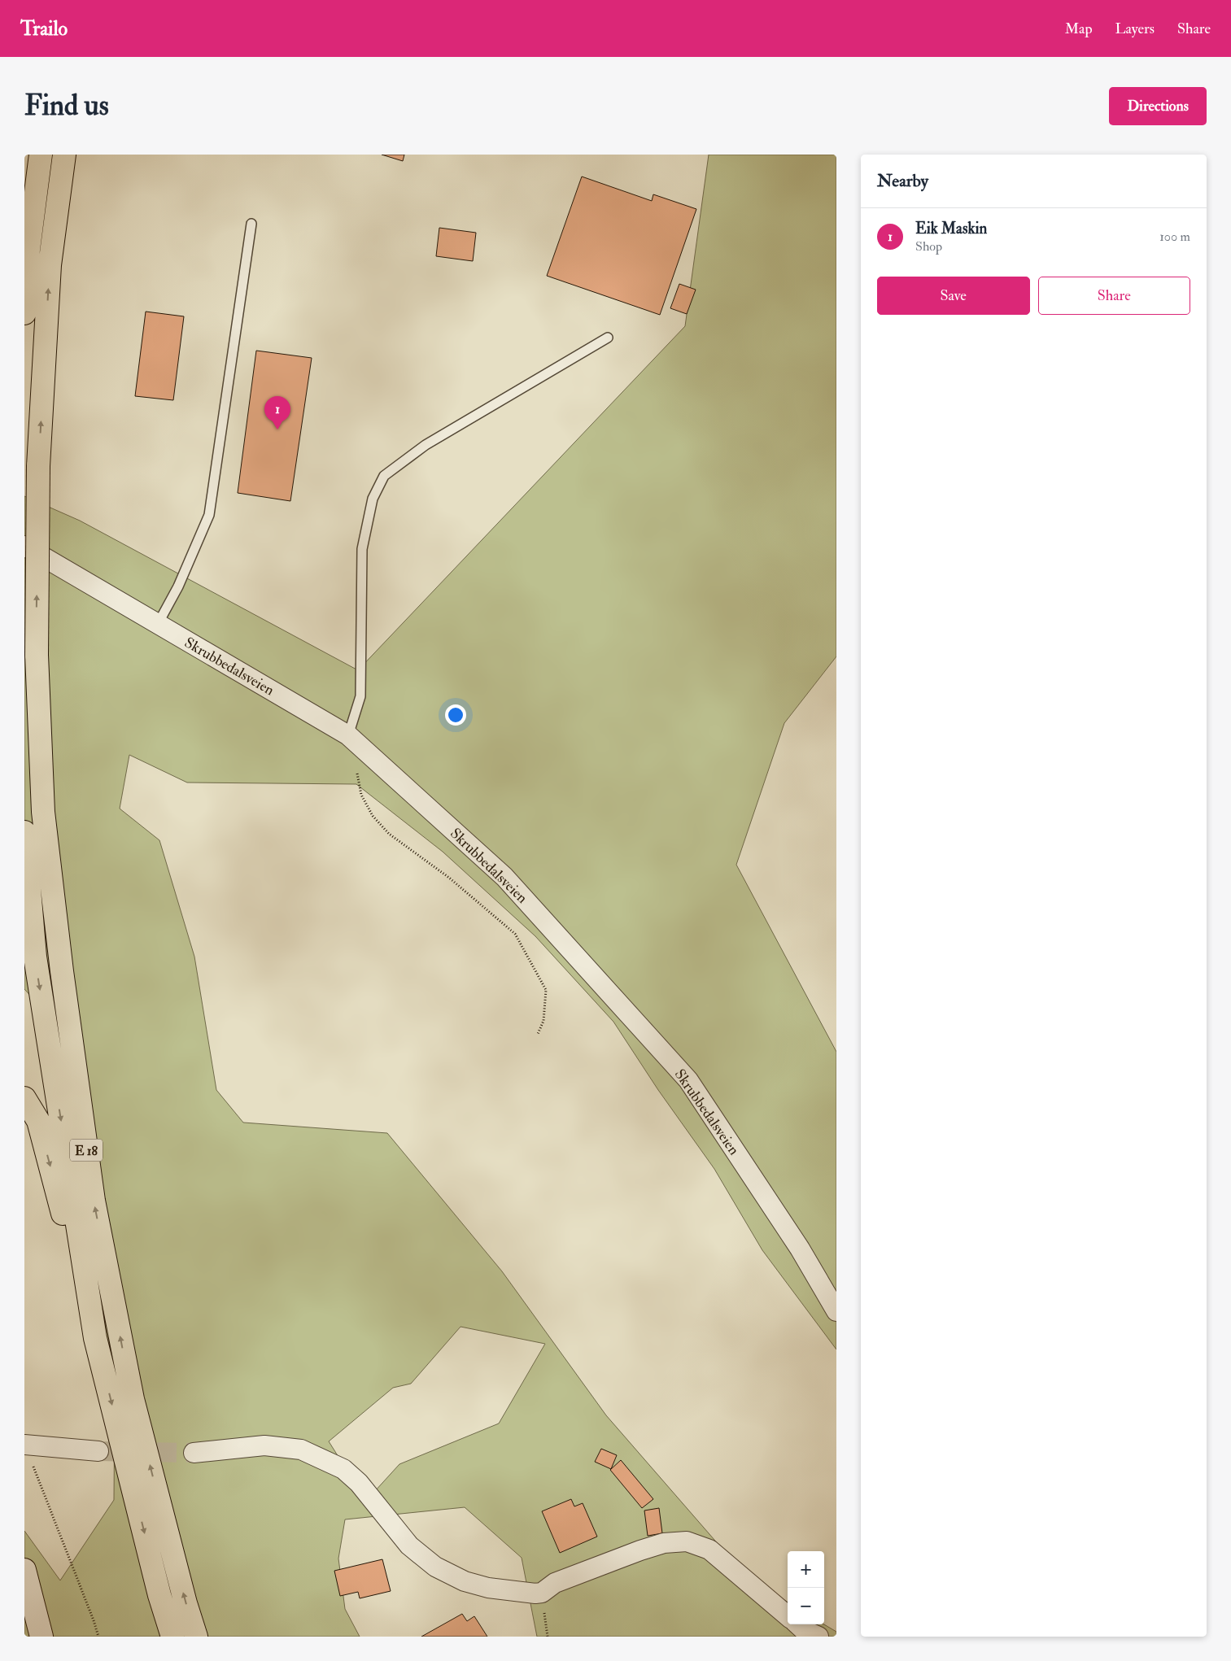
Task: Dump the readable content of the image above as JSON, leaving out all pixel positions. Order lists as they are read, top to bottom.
{
  "streets": {
    "highway": ["E 18"],
    "street": ["Skrubbedalsveien"]
  },
  "page": {
    "header": "Trailo",
    "nav": ["Map", "Layers", "Share"],
    "buttons": [
      "Directions",
      ["Save", "Share"]
    ],
    "title": "Find us",
    "heading": "Nearby",
    "list": [
      {
        "mark": "1",
        "name": "Eik Maskin",
        "note": "Shop",
        "value": "100 m"
      }
    ],
    "pins": "1",
    "map_buttons": ["+", "−"]
  }
}
